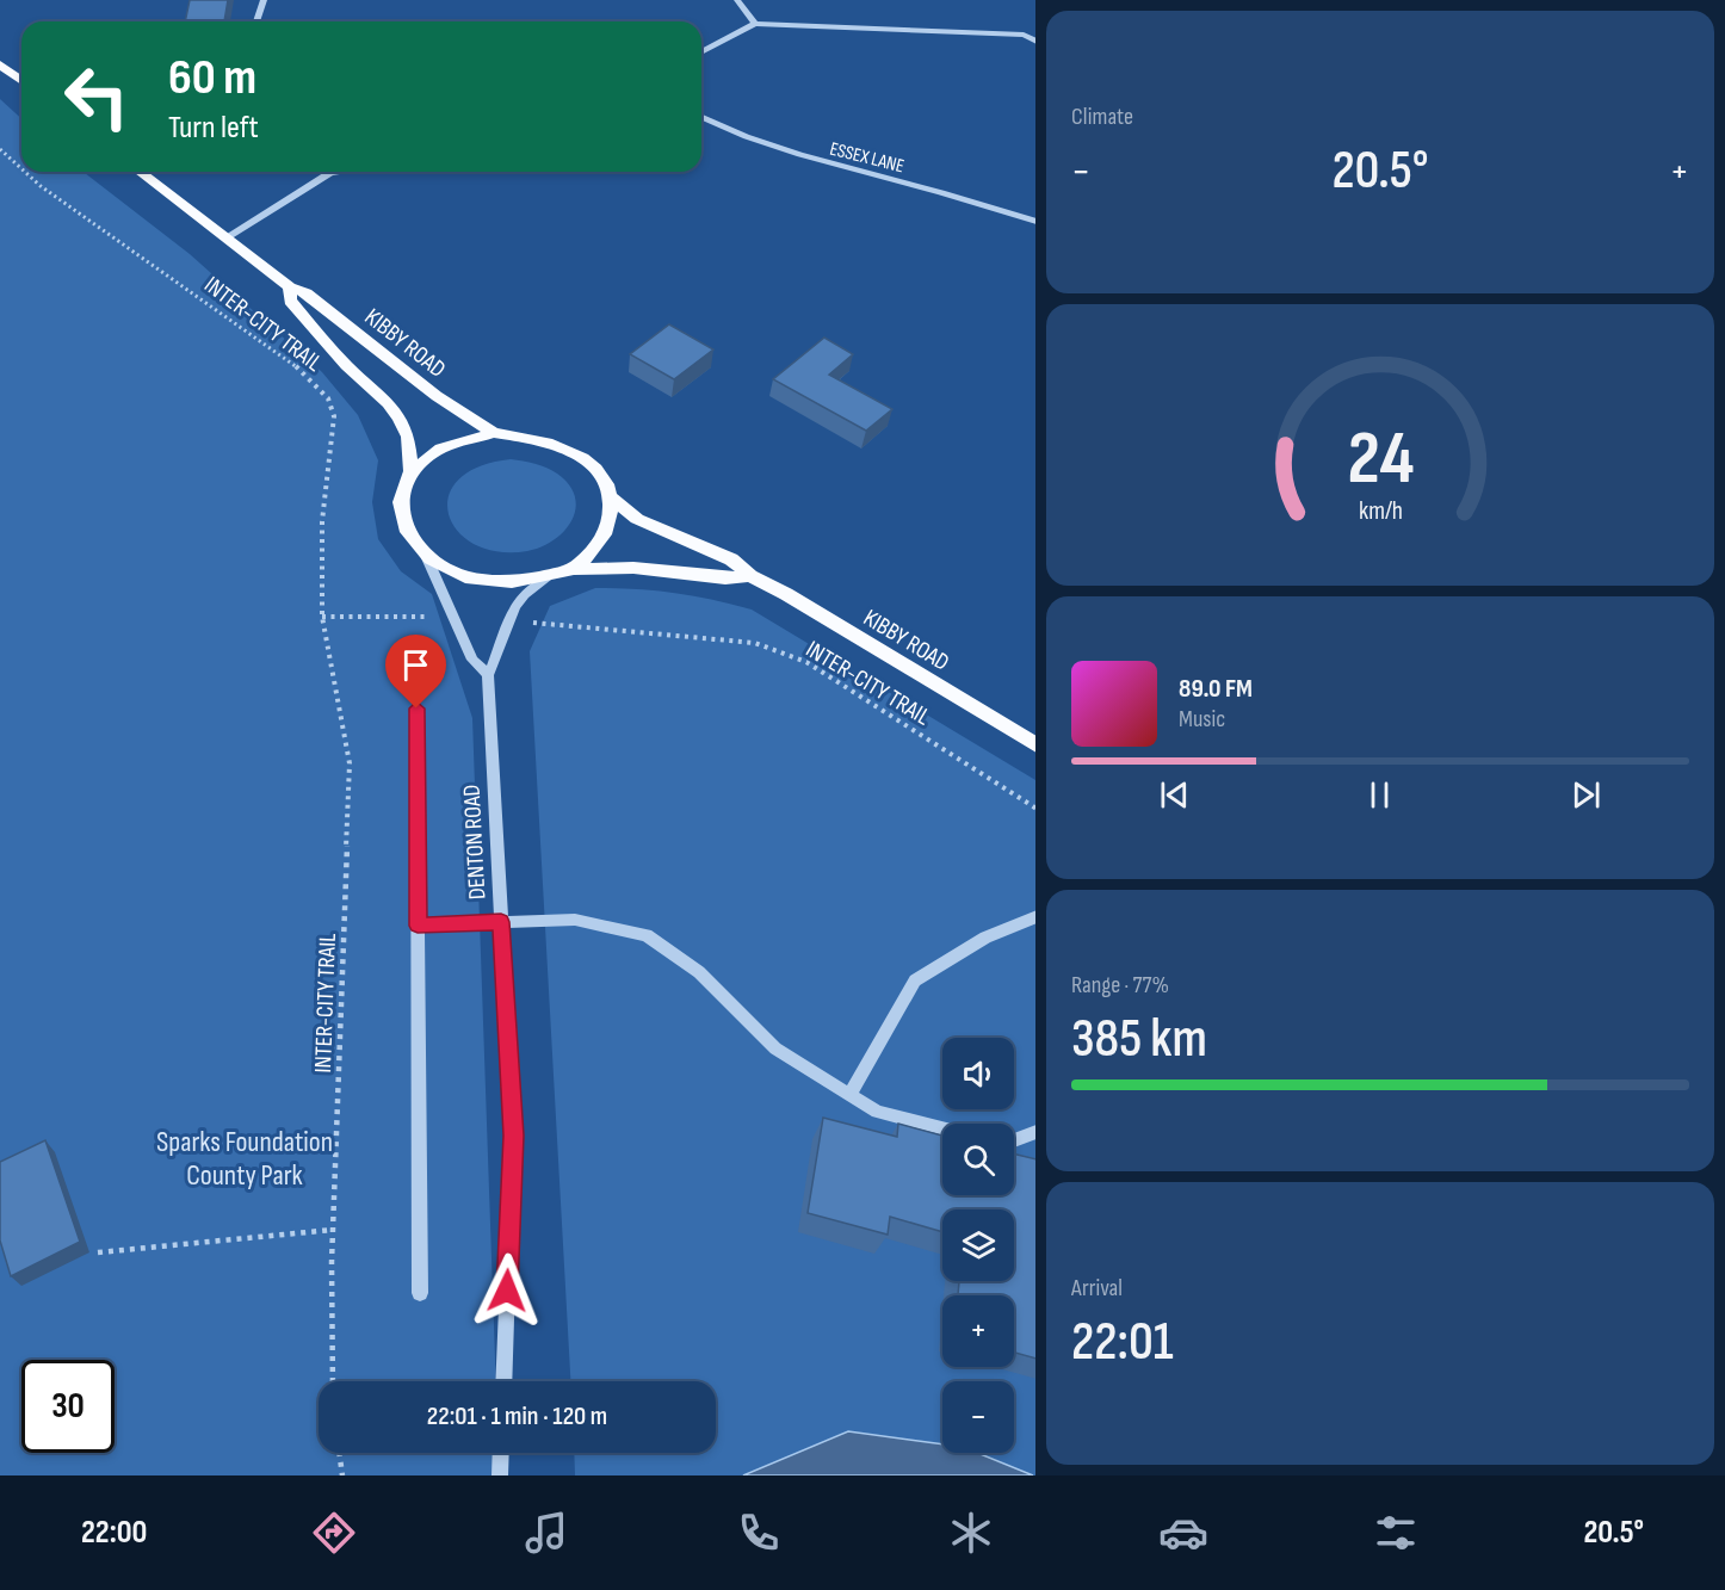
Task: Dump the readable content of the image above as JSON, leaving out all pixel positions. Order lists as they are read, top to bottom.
{
  "streets": {
    "main road": ["KIBBY ROAD"],
    "street": ["ESSEX LANE", "DENTON ROAD"],
    "path": ["INTER-CITY TRAIL"]
  },
  "crossings": [
    ["INTER-CITY TRAIL", "DENTON ROAD"],
    ["KIBBY ROAD", "DENTON ROAD"]
  ],
  "parks": ["Sparks Foundation County Park"],
  "page": {
    "tile": [
      "Climate",
      ["Range · 77%", "385 km"],
      ["Arrival", "22:01"]
    ],
    "turn": ["60 m", "Turn left"],
    "heat": ["−", "20.5°", "+"],
    "song": ["89.0 FM", "Music"],
    "map_buttons": ["+", "−"],
    "limit": "30",
    "trip": "22:01 · 1 min · 120 m",
    "tabs": ["22:00", "20.5°"],
    "gauge": ["24", "km/h"]
  }
}
